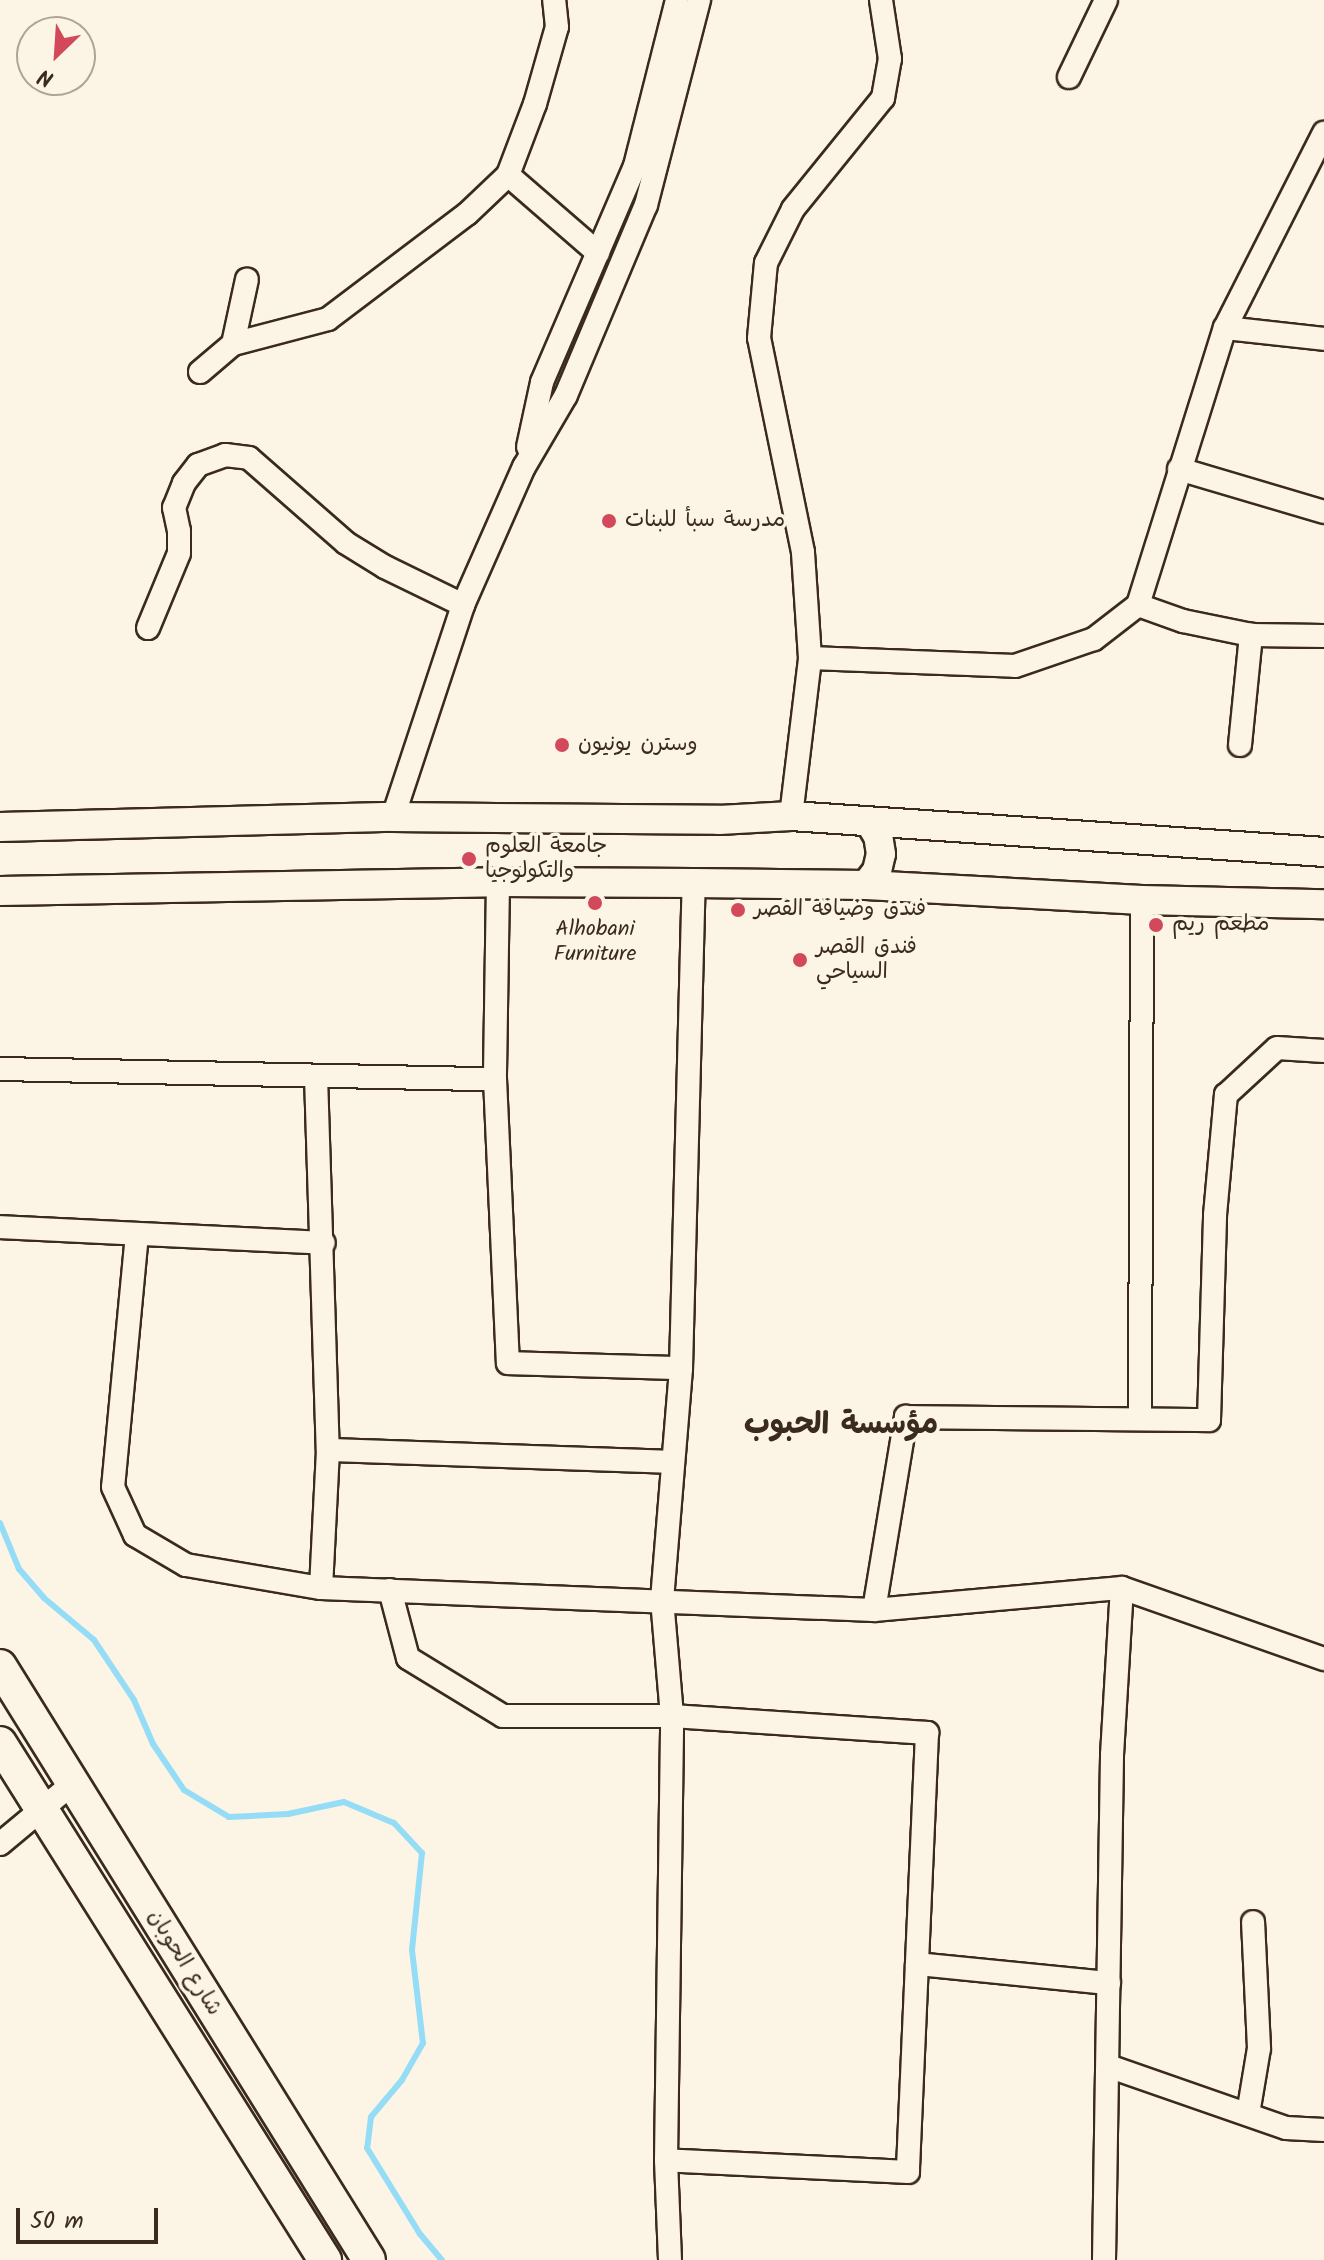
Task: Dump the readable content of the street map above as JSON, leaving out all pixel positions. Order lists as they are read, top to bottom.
{
  "streets": {
    "highway": ["شارع الحوبان"]
  },
  "districts": ["مؤسسة الحبوب"],
  "places": [
    "مدرسة سبأ للبنات",
    "وسترن يونيون",
    "جامعة العلوم والتكولوجيا",
    "Alhobani Furniture",
    "فندق وضيافة القصر",
    "مطعم ريم",
    "فندق القصر السياحي"
  ],
  "scale_bar": "50 m",
  "north": "bottom left"
}
